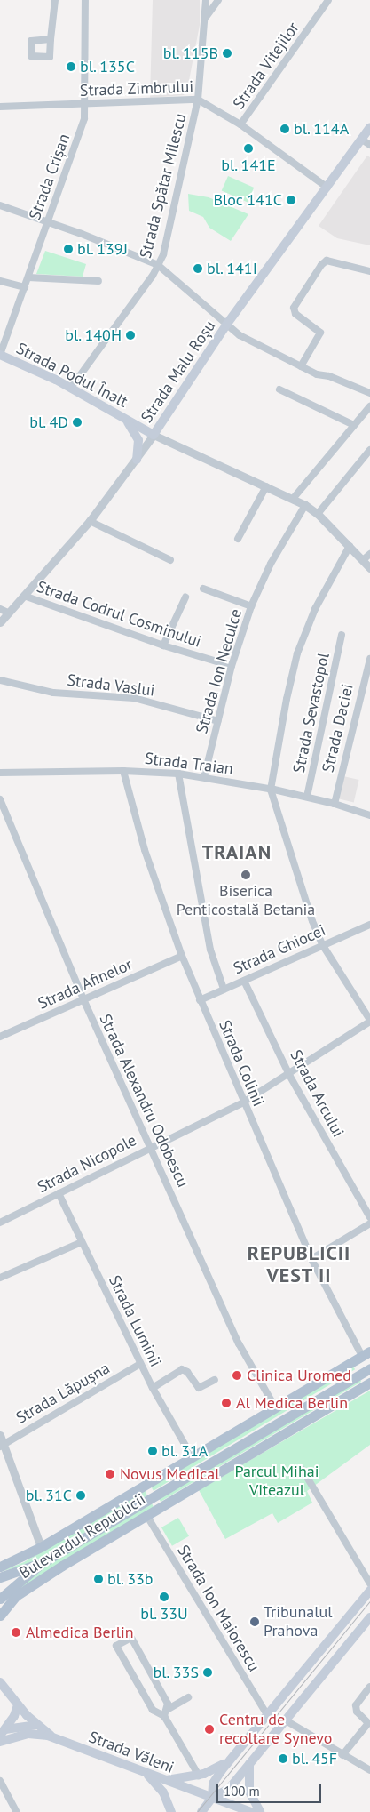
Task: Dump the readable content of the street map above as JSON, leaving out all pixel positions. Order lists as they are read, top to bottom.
{
  "streets": {
    "main road": [
      "Strada Malu Roșu",
      "Strada Podul Înalt",
      "Bulevardul Republicii",
      "Strada Văleni"
    ],
    "street": [
      "Strada Vitejilor",
      "Strada Zimbrului",
      "Strada Crișan",
      "Strada Spătar Milescu",
      "Strada Codrul Cosminului",
      "Strada Ion Neculce",
      "Strada Vaslui",
      "Strada Sevastopol",
      "Strada Daciei",
      "Strada Traian",
      "Strada Ghiocei",
      "Strada Afinelor",
      "Strada Colinii",
      "Strada Arcului",
      "Strada Alexandru Odobescu",
      "Strada Nicopole",
      "Strada Luminii",
      "Strada Lăpușna",
      "Strada Ion Maiorescu"
    ]
  },
  "crossings": [
    ["Strada Vitejilor", "Strada Zimbrului"],
    ["Strada Zimbrului", "Strada Crișan"],
    ["Strada Zimbrului", "Strada Spătar Milescu"],
    ["Strada Zimbrului", "Strada Malu Roșu"],
    ["Strada Crișan", "Strada Podul Înalt"],
    ["Strada Spătar Milescu", "Strada Podul Înalt"],
    ["Strada Malu Roșu", "Strada Podul Înalt"],
    ["Strada Malu Roșu", "Strada Codrul Cosminului"],
    ["Strada Codrul Cosminului", "Strada Ion Neculce"],
    ["Strada Ion Neculce", "Strada Vaslui"],
    ["Strada Ion Neculce", "Strada Traian"],
    ["Strada Sevastopol", "Strada Traian"],
    ["Strada Daciei", "Strada Traian"],
    ["Strada Traian", "Strada Colinii"],
    ["Strada Ghiocei", "Strada Colinii"],
    ["Strada Ghiocei", "Strada Arcului"],
    ["Strada Afinelor", "Strada Colinii"],
    ["Strada Afinelor", "Strada Alexandru Odobescu"],
    ["Strada Colinii", "Strada Nicopole"],
    ["Strada Colinii", "Bulevardul Republicii"],
    ["Strada Arcului", "Strada Nicopole"],
    ["Strada Alexandru Odobescu", "Strada Nicopole"],
    ["Strada Alexandru Odobescu", "Bulevardul Republicii"],
    ["Strada Nicopole", "Strada Luminii"],
    ["Strada Luminii", "Strada Lăpușna"],
    ["Strada Luminii", "Bulevardul Republicii"],
    ["Bulevardul Republicii", "Strada Ion Maiorescu"]
  ],
  "districts": ["TRAIAN", "REPUBLICII VEST II"],
  "parks": ["Parcul Mihai Viteazul"],
  "places": [
    "bl. 115B",
    "bl. 135C",
    "bl. 114A",
    "bl. 141E",
    "Bloc 141C",
    "bl. 139J",
    "bl. 141I",
    "bl. 140H",
    "bl. 4D",
    "Biserica Penticostală Betania",
    "Clinica Uromed",
    "Al Medica Berlin",
    "bl. 31A",
    "Novus Medical",
    "bl. 31C",
    "bl. 33b",
    "bl. 33U",
    "Tribunalul Prahova",
    "Almedica Berlin",
    "bl. 33S",
    "Centru de recoltare Synevo",
    "bl. 45F"
  ],
  "scale_bar": "100 m"
}
